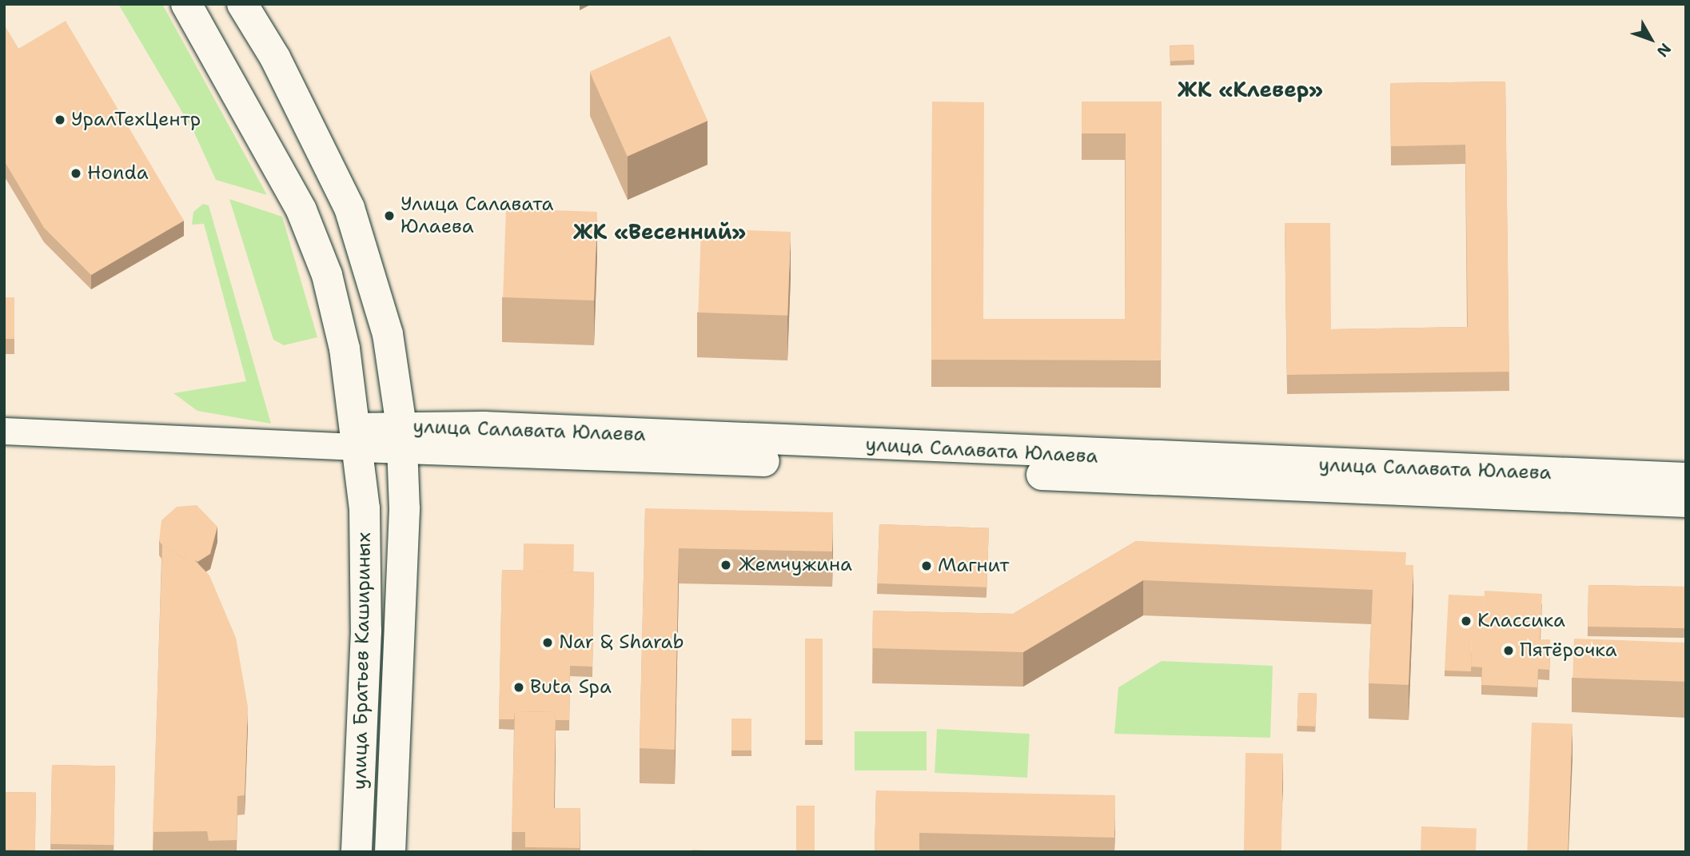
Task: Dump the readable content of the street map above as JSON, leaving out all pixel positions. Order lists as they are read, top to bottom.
{
  "streets": {
    "main road": ["улица Салавата Юлаева", "улица Братьев Кашириных"]
  },
  "crossings": [
    ["улица Салавата Юлаева", "улица Братьев Кашириных"]
  ],
  "districts": ["ЖК «Клевер»", "ЖК «Весенний»"],
  "places": [
    "УралТехЦентр",
    "Honda",
    "Улица Салавата Юлаева",
    "Жемчужина",
    "Магнит",
    "Классика",
    "Nar & Sharab",
    "Пятёрочка",
    "Buta Spa"
  ],
  "north": "bottom right"
}
